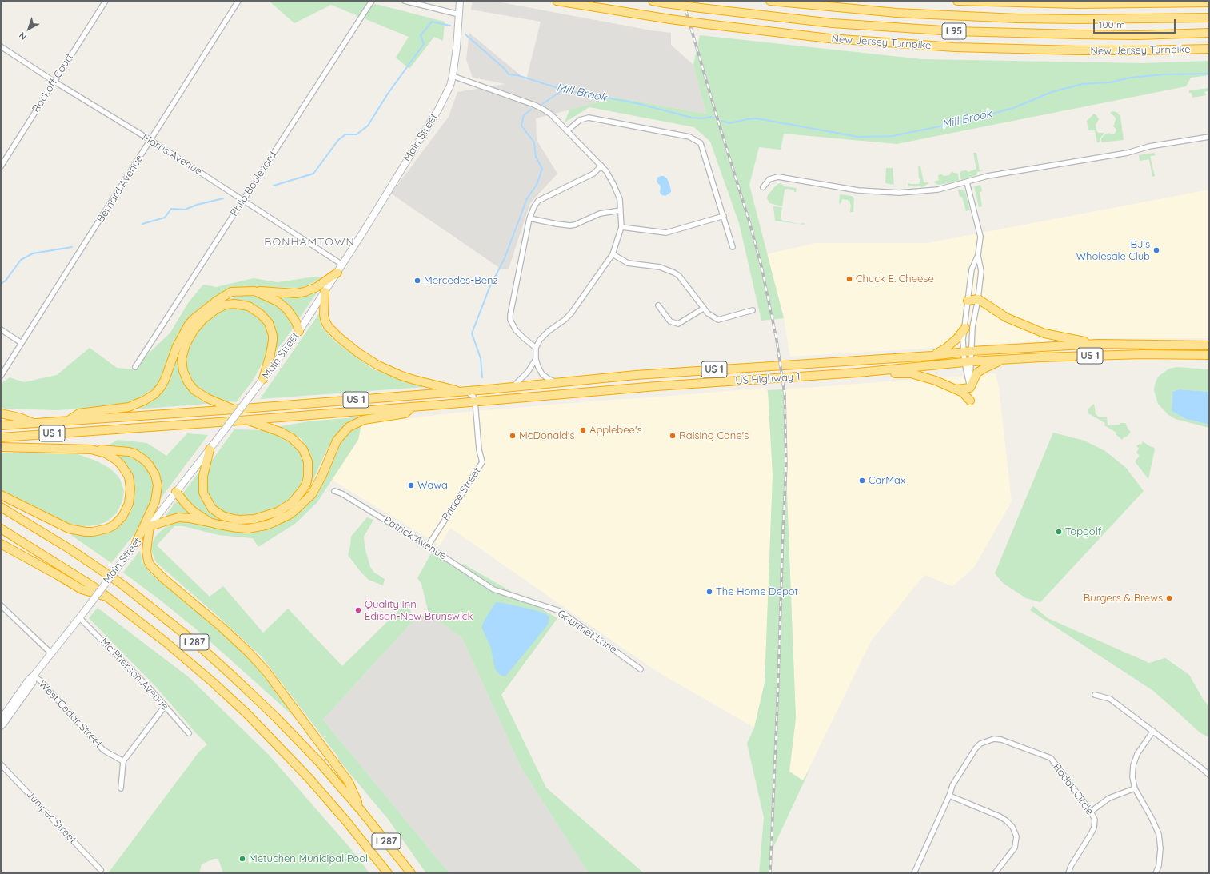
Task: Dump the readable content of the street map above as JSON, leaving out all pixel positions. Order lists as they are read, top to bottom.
{
  "streets": {
    "highway": [
      "I 95",
      "New Jersey Turnpike",
      "US 1",
      "US Highway 1",
      "I 287"
    ],
    "main road": ["Main Street"],
    "street": [
      "Rockoff Court",
      "Morris Avenue",
      "Philo Boulevard",
      "Bernard Avenue",
      "Prince Street",
      "Patrick Avenue",
      "Gourmet Lane",
      "Mc Pherson Avenue",
      "West Cedar Street",
      "Rodak Circle",
      "Juniper Street"
    ]
  },
  "crossings": [
    ["Rockoff Court", "Morris Avenue"],
    ["Main Street", "Morris Avenue"],
    ["Main Street", "Mc Pherson Avenue"],
    ["Main Street", "West Cedar Street"],
    ["Morris Avenue", "Philo Boulevard"],
    ["Morris Avenue", "Bernard Avenue"],
    ["US 1", "US Highway 1"],
    ["US 1", "Prince Street"],
    ["US Highway 1", "Prince Street"],
    ["Prince Street", "Patrick Avenue"],
    ["Patrick Avenue", "Gourmet Lane"]
  ],
  "districts": ["BONHAMTOWN"],
  "water": ["Mill Brook"],
  "places": [
    "BJ's Wholesale Club",
    "Chuck E. Cheese",
    "Mercedes-Benz",
    "Applebee's",
    "McDonald's",
    "Raising Cane's",
    "CarMax",
    "Wawa",
    "Topgolf",
    "The Home Depot",
    "Burgers & Brews",
    "Quality Inn Edison-New Brunswick",
    "Metuchen Municipal Pool"
  ],
  "scale_bar": "100 m",
  "north": "bottom left"
}
